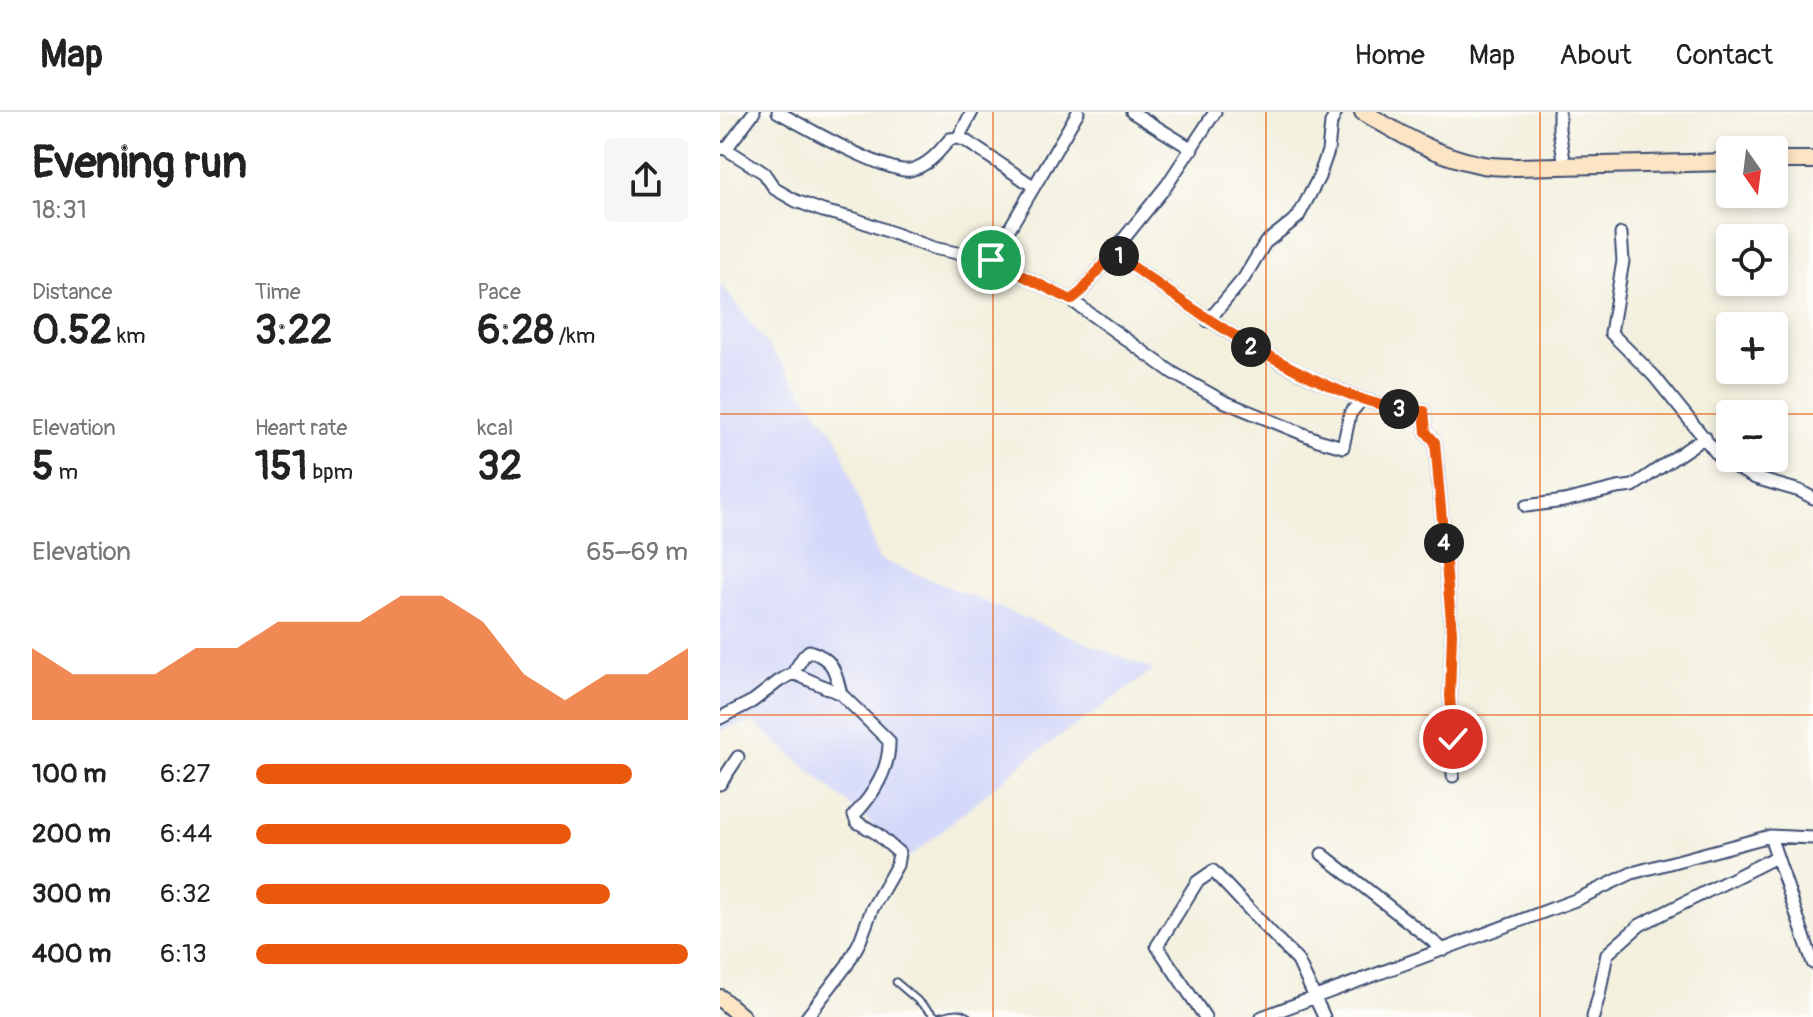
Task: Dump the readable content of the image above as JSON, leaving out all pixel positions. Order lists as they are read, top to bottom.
{
  "north": "bottom",
  "page": {
    "header": "Map",
    "nav": [
      "Home",
      "Map",
      "About",
      "Contact"
    ],
    "heading": ["Evening run", "18:31"],
    "map_buttons": ["+", "−"],
    "pins": [
      "1",
      "2",
      "3",
      "4"
    ],
    "stats": [
      ["Distance", "0.52 km"],
      ["Time", "3:22"],
      ["Pace", "6:28 /km"],
      ["Elevation", "5 m"],
      ["Heart rate", "151 bpm"],
      ["kcal", "32"]
    ],
    "chart": ["Elevation", "65–69 m"],
    "list": [
      {
        "name": "100 m",
        "note": "6:27"
      },
      {
        "name": "200 m",
        "note": "6:44"
      },
      {
        "name": "300 m",
        "note": "6:32"
      },
      {
        "name": "400 m",
        "note": "6:13"
      }
    ]
  }
}
